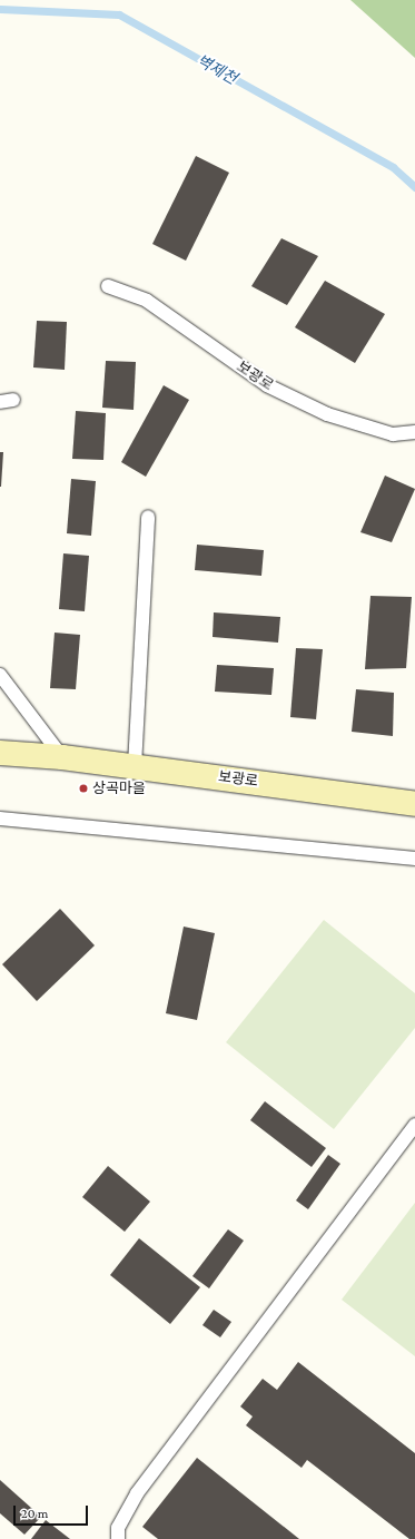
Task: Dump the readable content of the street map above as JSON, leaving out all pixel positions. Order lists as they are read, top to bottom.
{
  "streets": {
    "main road": ["보광로"]
  },
  "water": ["벽제천"],
  "places": ["상곡마을"],
  "scale_bar": "20 m"
}
